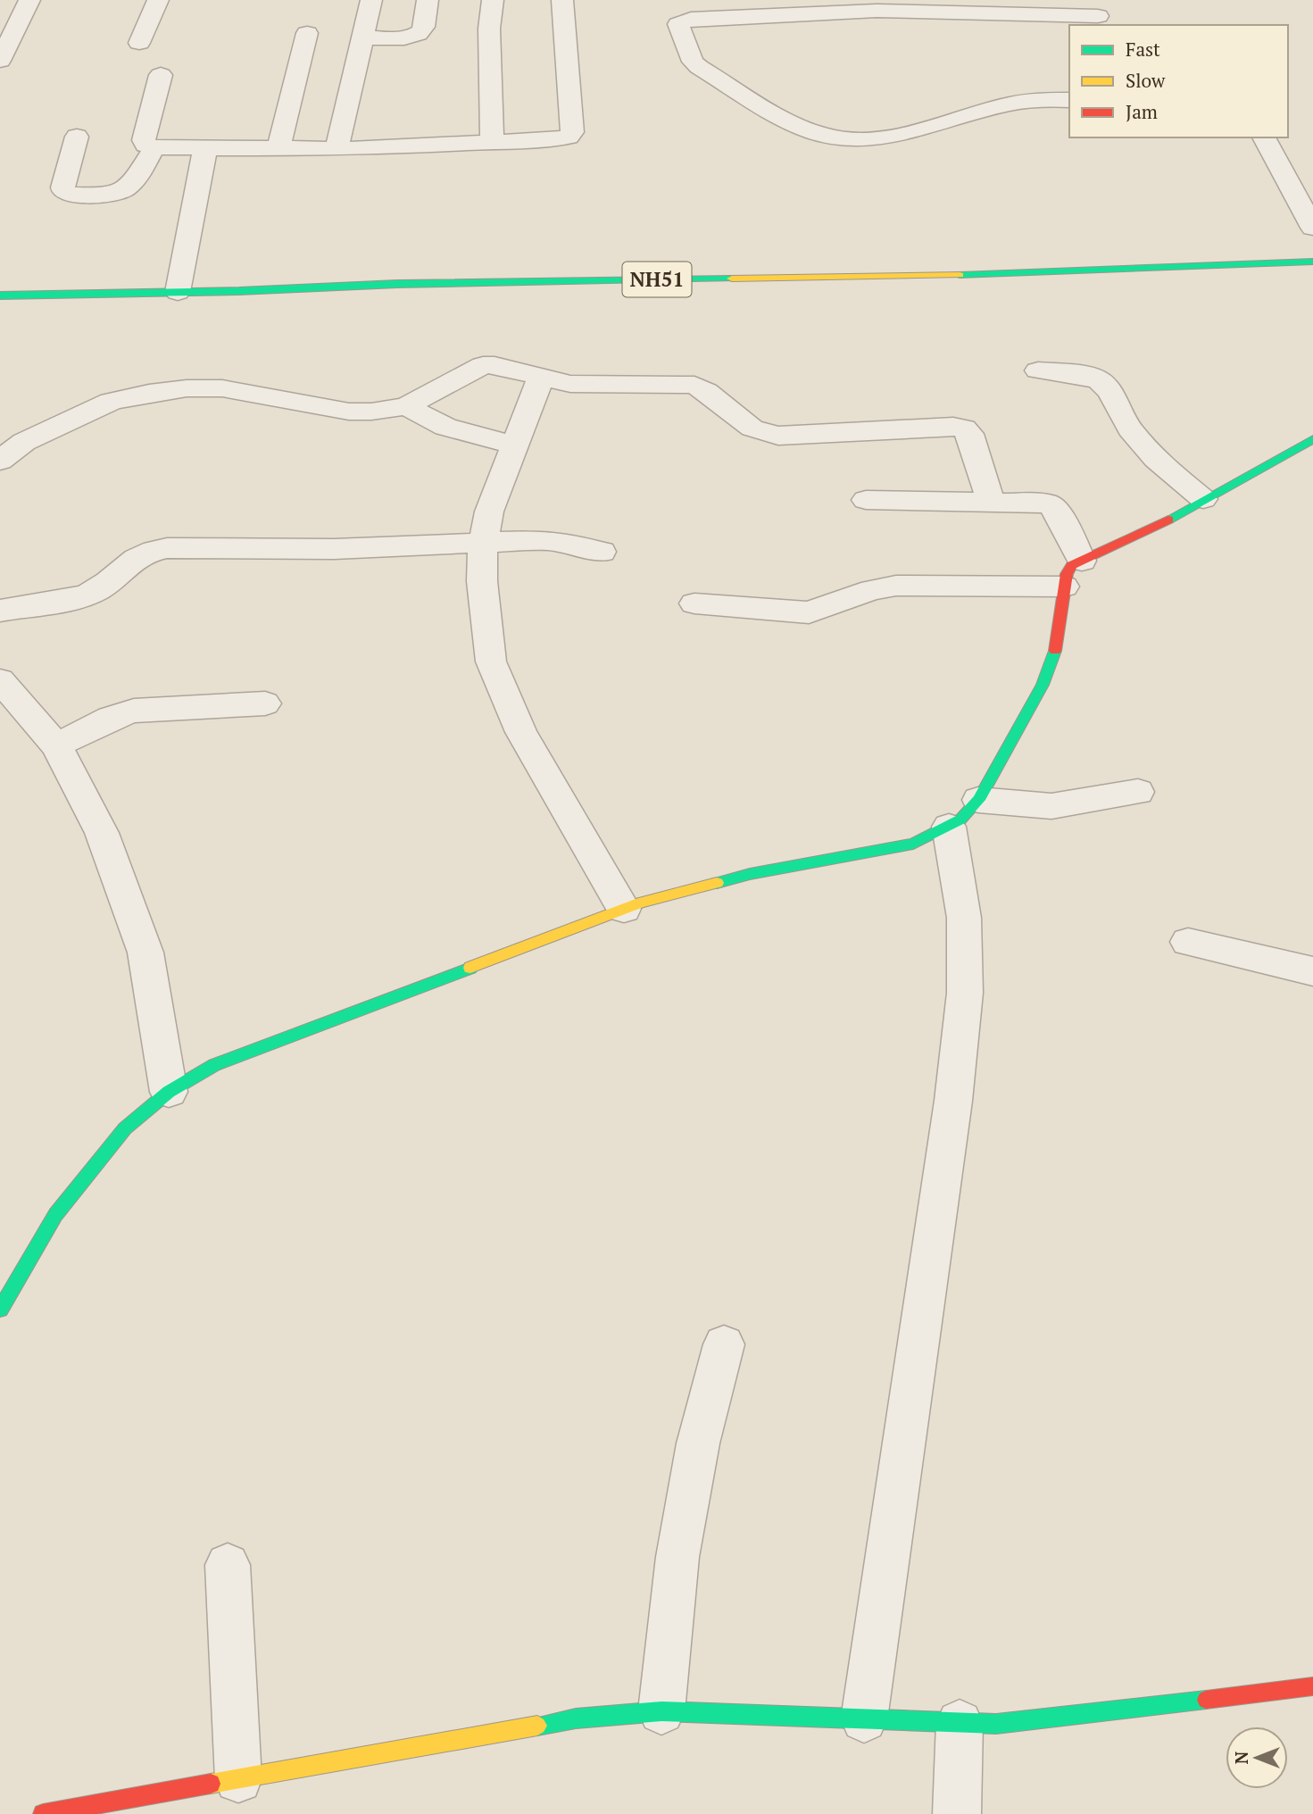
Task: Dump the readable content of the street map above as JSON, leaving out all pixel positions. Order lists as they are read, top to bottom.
{
  "streets": {
    "main road": ["NH51"]
  },
  "legend": ["Fast", "Slow", "Jam"],
  "north": "left"
}
